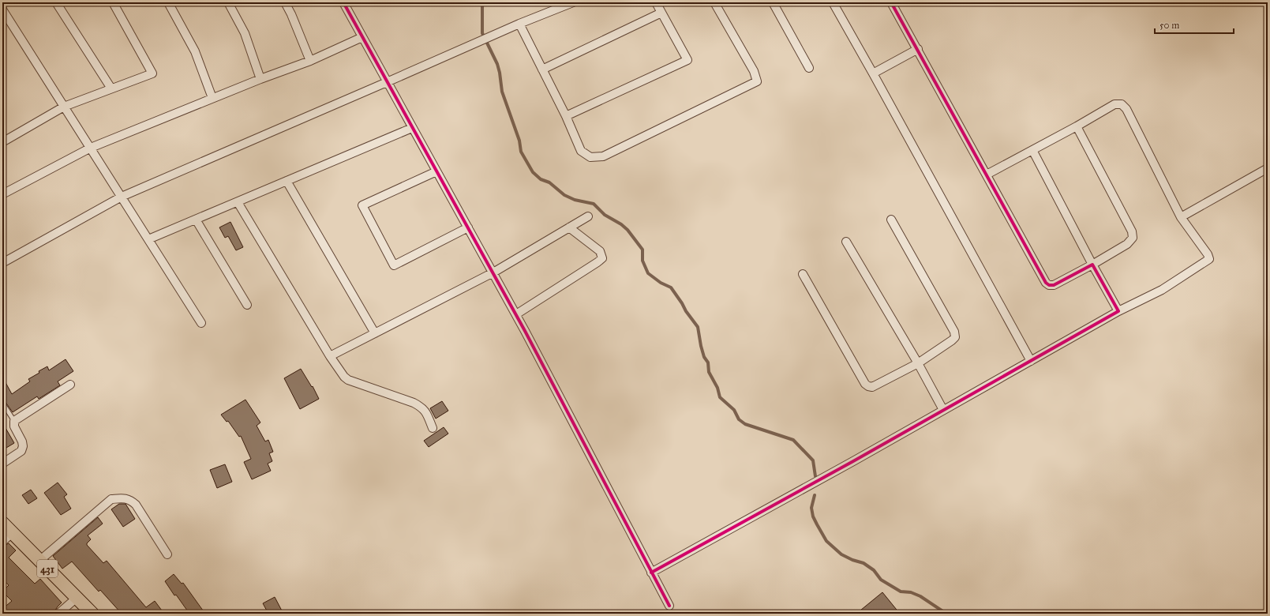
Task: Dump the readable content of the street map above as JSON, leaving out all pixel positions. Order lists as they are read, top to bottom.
{
  "streets": {
    "main road": ["431"]
  },
  "scale_bar": "50 m"
}
